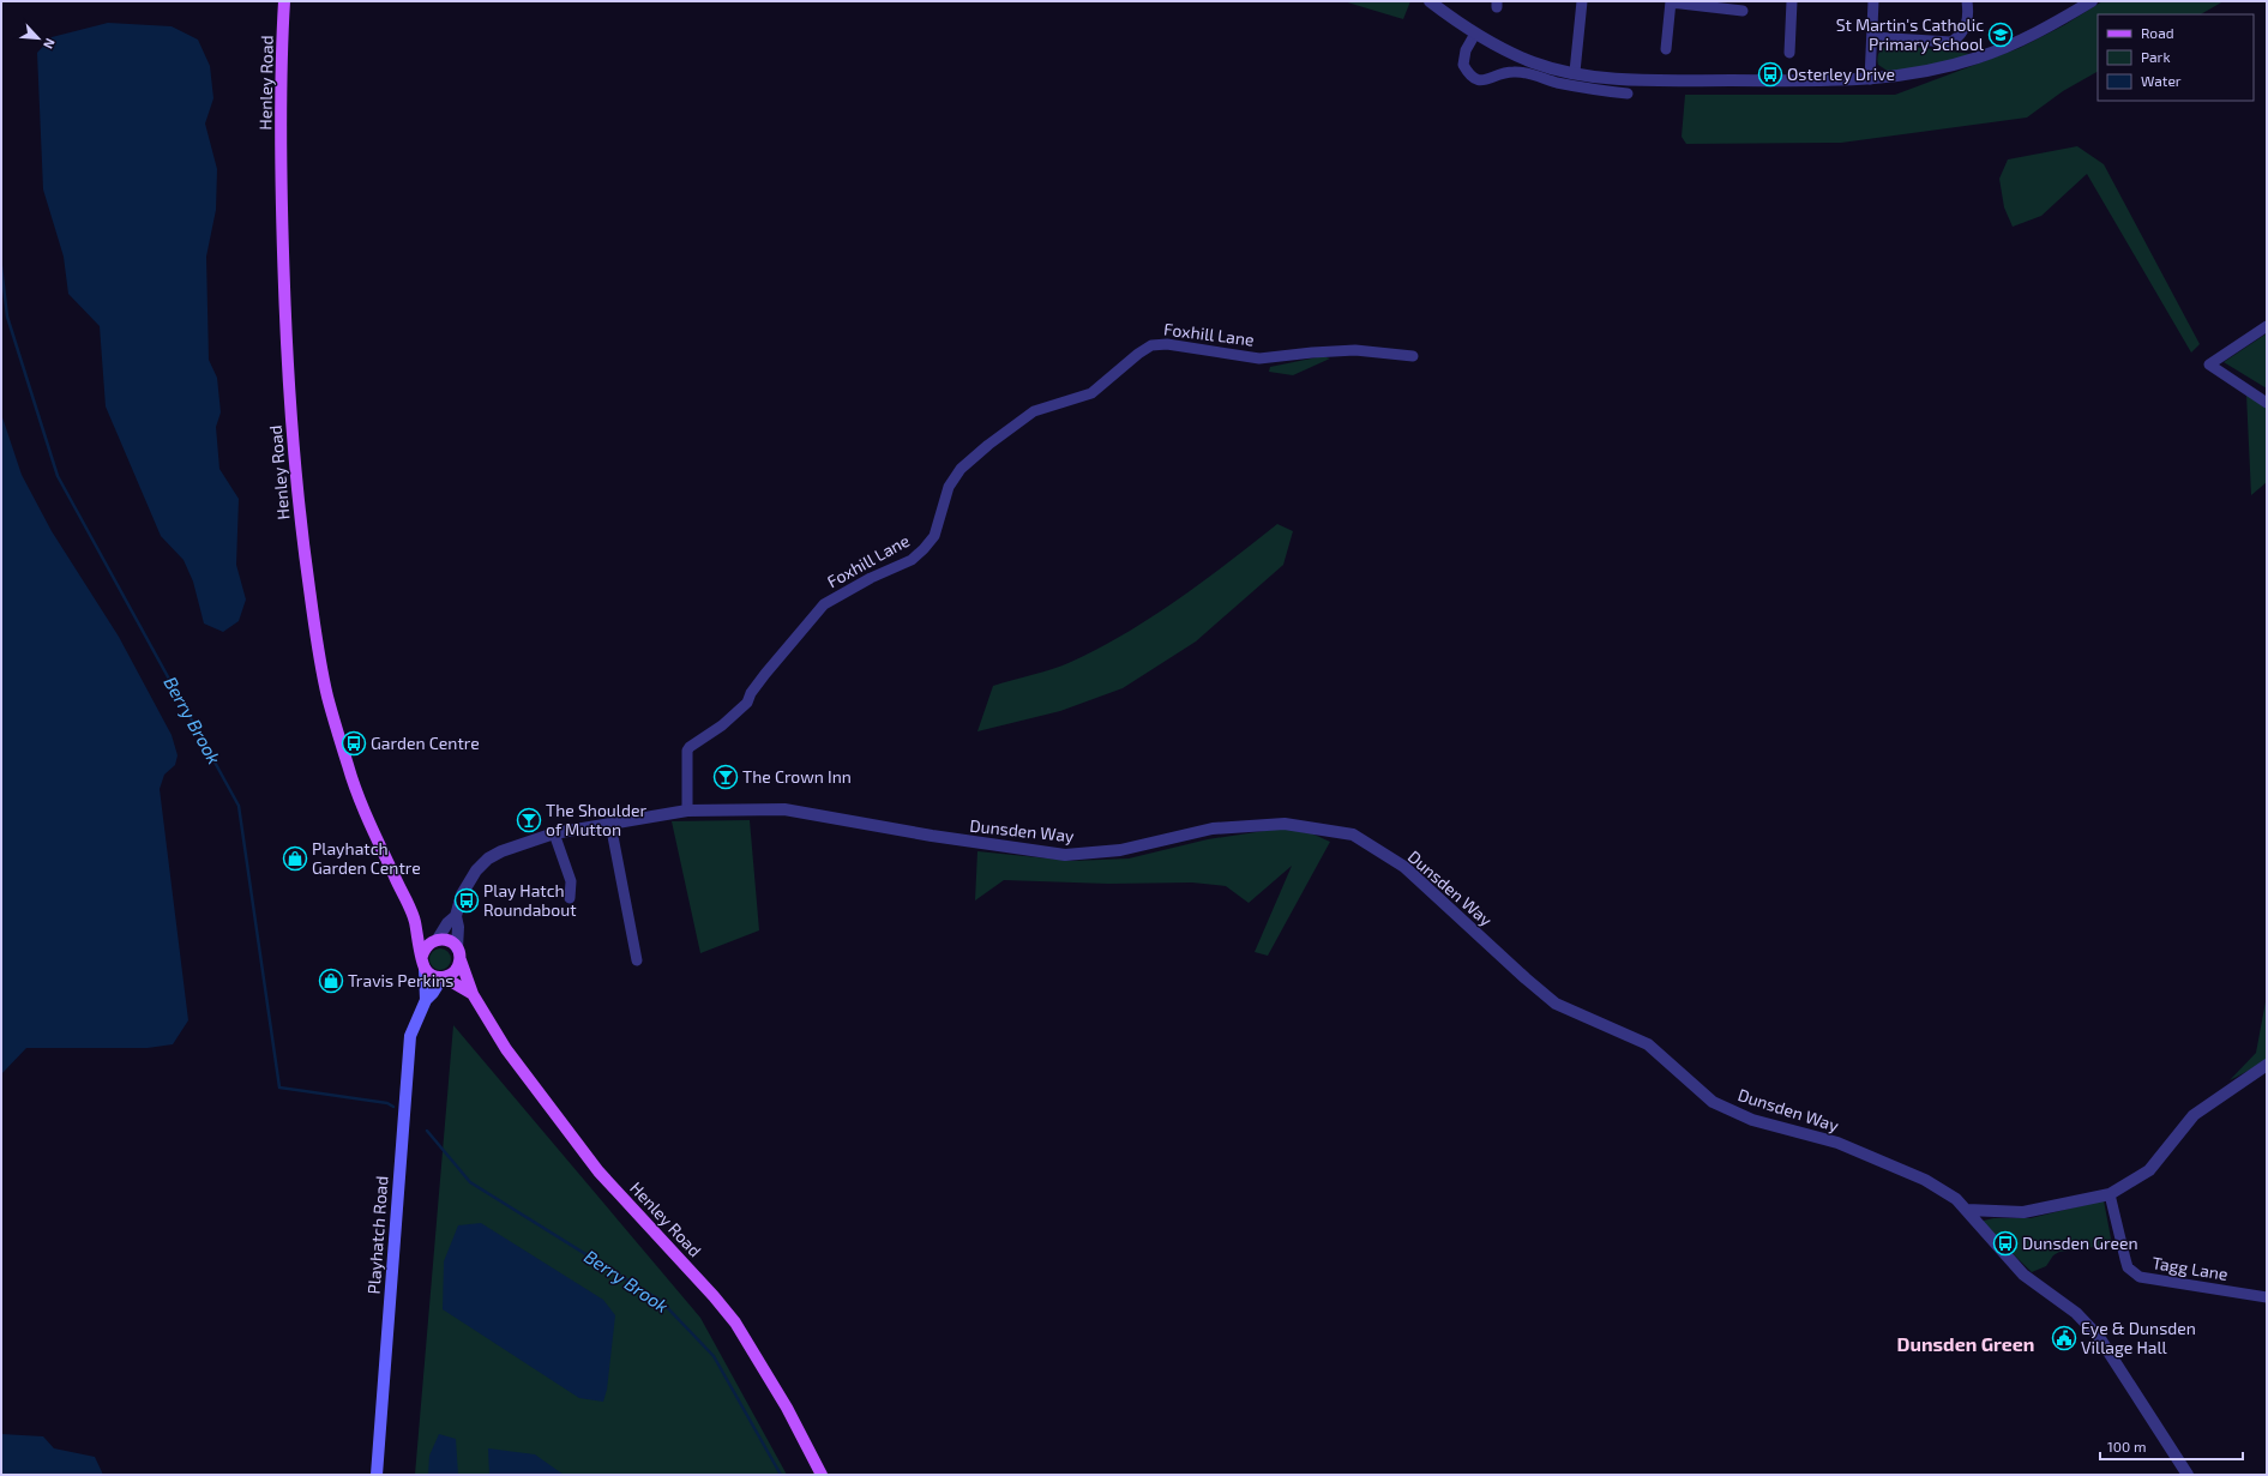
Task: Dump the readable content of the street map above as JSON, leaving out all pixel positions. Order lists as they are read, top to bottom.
{
  "streets": {
    "main road": ["Henley Road", "Playhatch Road"],
    "street": ["Foxhill Lane", "Dunsden Way", "Tagg Lane"]
  },
  "crossings": [
    ["Henley Road", "Dunsden Way"],
    ["Henley Road", "Playhatch Road"],
    ["Foxhill Lane", "Dunsden Way"],
    ["Dunsden Way", "Playhatch Road"]
  ],
  "districts": ["Dunsden Green"],
  "water": ["Berry Brook"],
  "places": {
    "school or university": ["St Martin's Catholic Primary School"],
    "bus stop": [
      "Osterley Drive",
      "Garden Centre",
      "Play Hatch Roundabout",
      "Dunsden Green"
    ],
    "bar": ["The Crown Inn", "The Shoulder of Mutton"],
    "shop": ["Playhatch Garden Centre", "Travis Perkins"],
    "public building": ["Eye & Dunsden Village Hall"]
  },
  "legend": ["Road", "Park", "Water"],
  "scale_bar": "100 m",
  "north": "bottom right"
}
